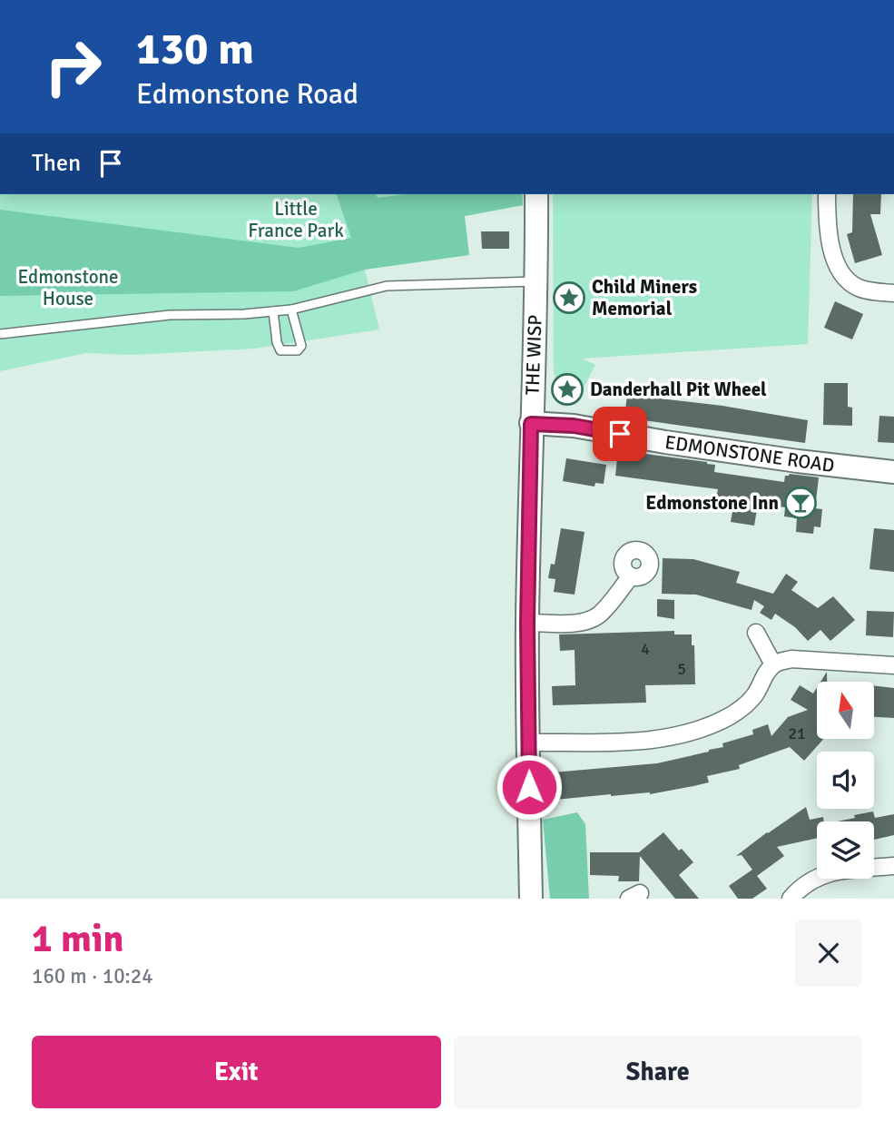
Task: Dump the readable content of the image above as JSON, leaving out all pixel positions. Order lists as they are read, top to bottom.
{
  "streets": {
    "street": ["THE WISP", "EDMONSTONE ROAD"]
  },
  "crossings": [
    ["THE WISP", "EDMONSTONE ROAD"]
  ],
  "parks": ["Little France Park", "Edmonstone House"],
  "places": {
    "place": ["Child Miners Memorial", "Danderhall Pit Wheel"],
    "bar": ["Edmonstone Inn"]
  },
  "house_numbers": ["4", "5", "21"],
  "north": "top",
  "page": {
    "turn": ["130 m", "Edmonstone Road"],
    "then": "Then",
    "heading": ["1 min", "160 m · 10:24"],
    "buttons": ["Exit", "Share"]
  }
}
